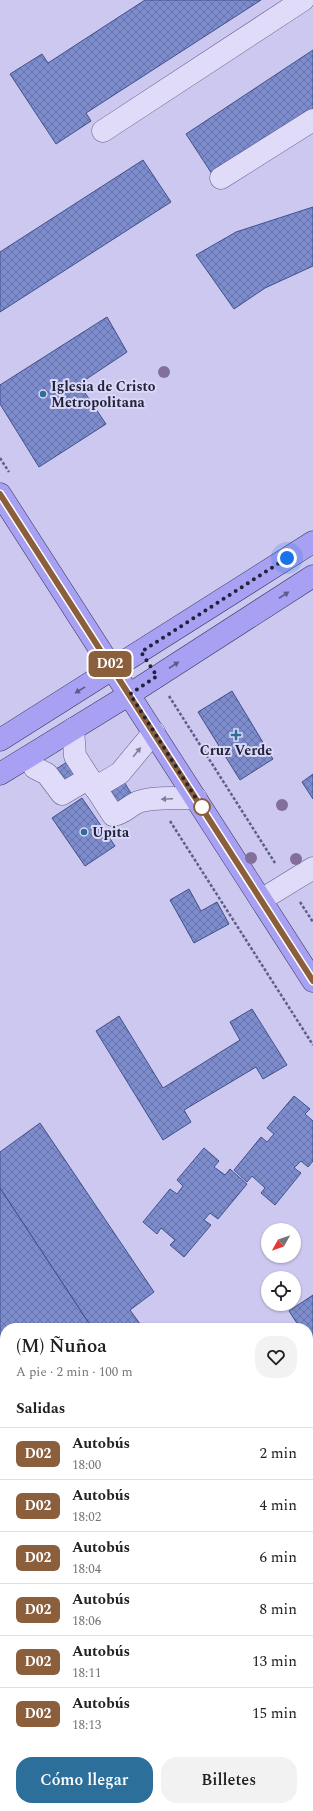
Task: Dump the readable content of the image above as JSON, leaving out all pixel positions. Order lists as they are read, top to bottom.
{
  "places": {
    "other": ["Iglesia de Cristo Metropolitana", "Upita"],
    "health": ["Cruz Verde"]
  },
  "lines": ["bus line D02"],
  "north": "bottom left",
  "page": {
    "on_map": "D02",
    "heading": [
      ["(M) Ñuñoa", "A pie · 2 min · 100 m"],
      "Salidas"
    ],
    "list": [
      {
        "mark": "D02",
        "name": "Autobús",
        "note": "18:00",
        "value": "2 min"
      },
      {
        "mark": "D02",
        "name": "Autobús",
        "note": "18:02",
        "value": "4 min"
      },
      {
        "mark": "D02",
        "name": "Autobús",
        "note": "18:04",
        "value": "6 min"
      },
      {
        "mark": "D02",
        "name": "Autobús",
        "note": "18:06",
        "value": "8 min"
      },
      {
        "mark": "D02",
        "name": "Autobús",
        "note": "18:11",
        "value": "13 min"
      },
      {
        "mark": "D02",
        "name": "Autobús",
        "note": "18:13",
        "value": "15 min"
      }
    ],
    "buttons": ["Cómo llegar", "Billetes"]
  }
}
